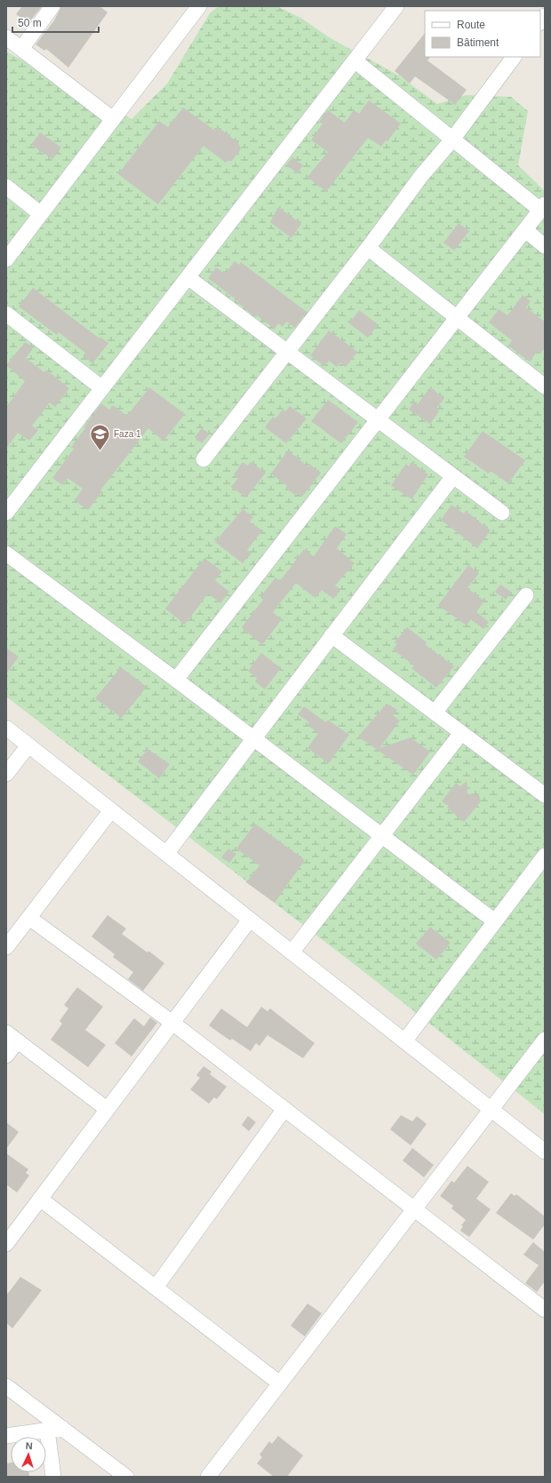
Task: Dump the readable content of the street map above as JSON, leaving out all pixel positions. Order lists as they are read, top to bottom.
{
  "places": {
    "school or university": ["Faza 1"]
  },
  "legend": ["Route", "Bâtiment"],
  "scale_bar": "50 m",
  "north": "top"
}
